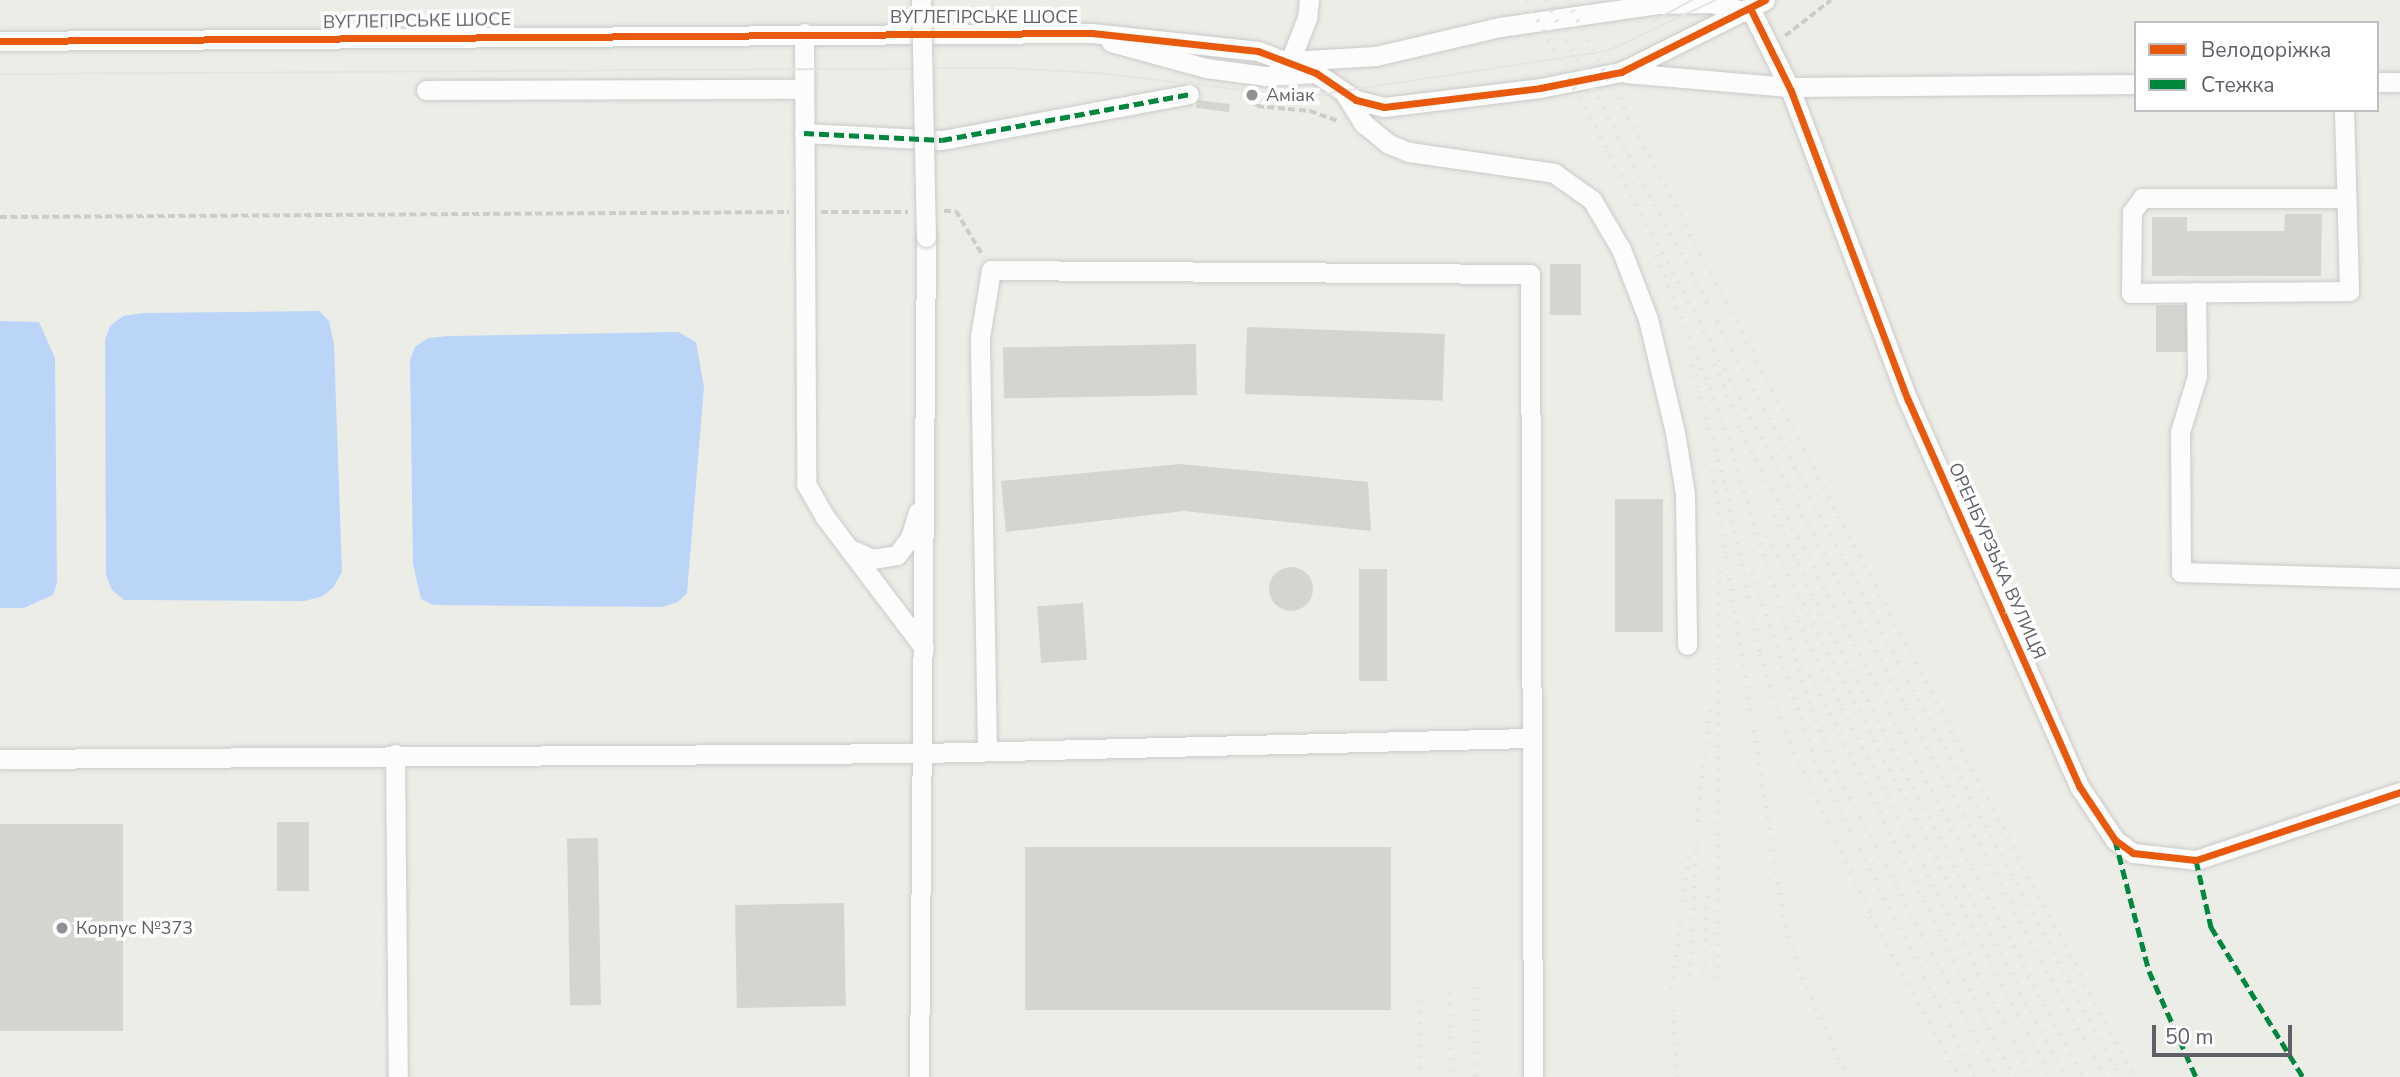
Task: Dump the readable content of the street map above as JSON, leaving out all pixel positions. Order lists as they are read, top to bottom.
{
  "streets": {
    "street": ["ВУГЛЕГІРСЬКЕ ШОСЕ", "ОРЕНБУРЗЬКА ВУЛИЦЯ"]
  },
  "crossings": [
    ["ВУГЛЕГІРСЬКЕ ШОСЕ", "ОРЕНБУРЗЬКА ВУЛИЦЯ"]
  ],
  "places": ["Аміак", "Корпус №373"],
  "legend": ["Велодоріжка", "Стежка"],
  "scale_bar": "50 m"
}
